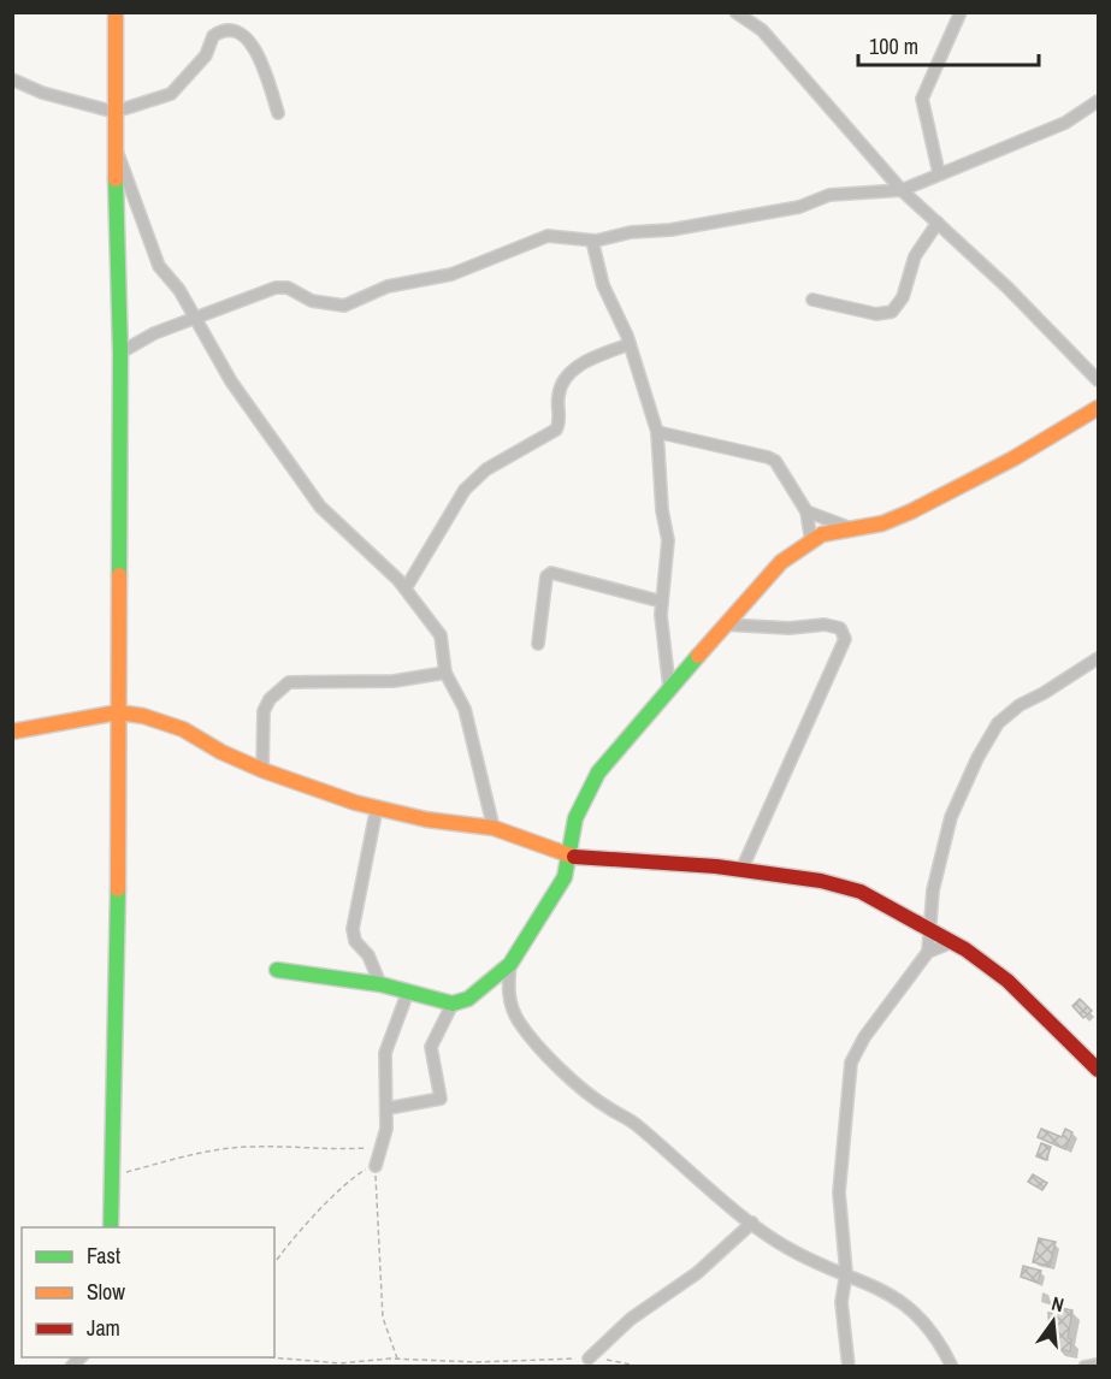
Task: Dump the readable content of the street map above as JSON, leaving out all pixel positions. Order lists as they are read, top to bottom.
{
  "legend": ["Fast", "Slow", "Jam"],
  "scale_bar": "100 m",
  "north": "top"
}
